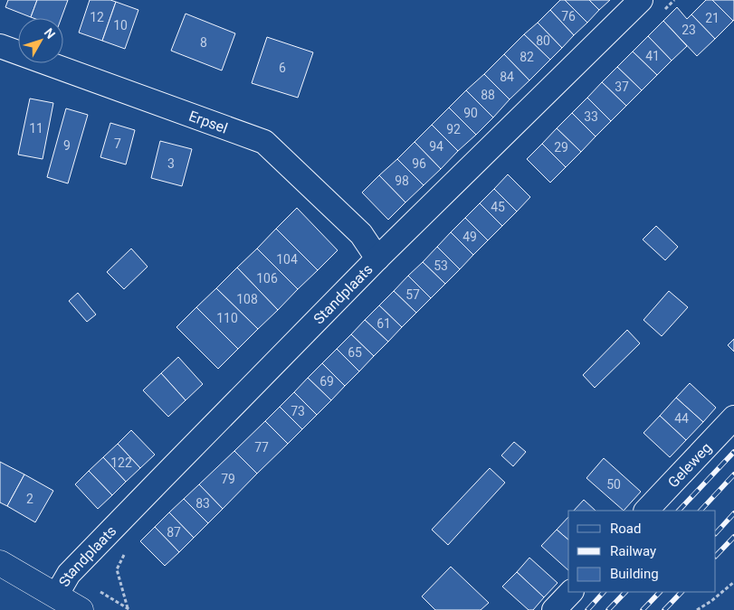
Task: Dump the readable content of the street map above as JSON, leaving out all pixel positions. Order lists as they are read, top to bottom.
{
  "streets": {
    "street": ["Erpsel", "Standplaats", "Geleweg"]
  },
  "crossings": [
    ["Erpsel", "Standplaats"]
  ],
  "house_numbers": [
    "76",
    "12",
    "21",
    "10",
    "23",
    "80",
    "8",
    "41",
    "82",
    "6",
    "84",
    "37",
    "88",
    "90",
    "33",
    "11",
    "92",
    "7",
    "9",
    "94",
    "29",
    "3",
    "96",
    "98",
    "45",
    "49",
    "104",
    "53",
    "106",
    "57",
    "108",
    "110",
    "61",
    "65",
    "69",
    "73",
    "44",
    "77",
    "122",
    "79",
    "50",
    "2",
    "83",
    "87"
  ],
  "legend": ["Road", "Railway", "Building"],
  "north": "top right"
}
